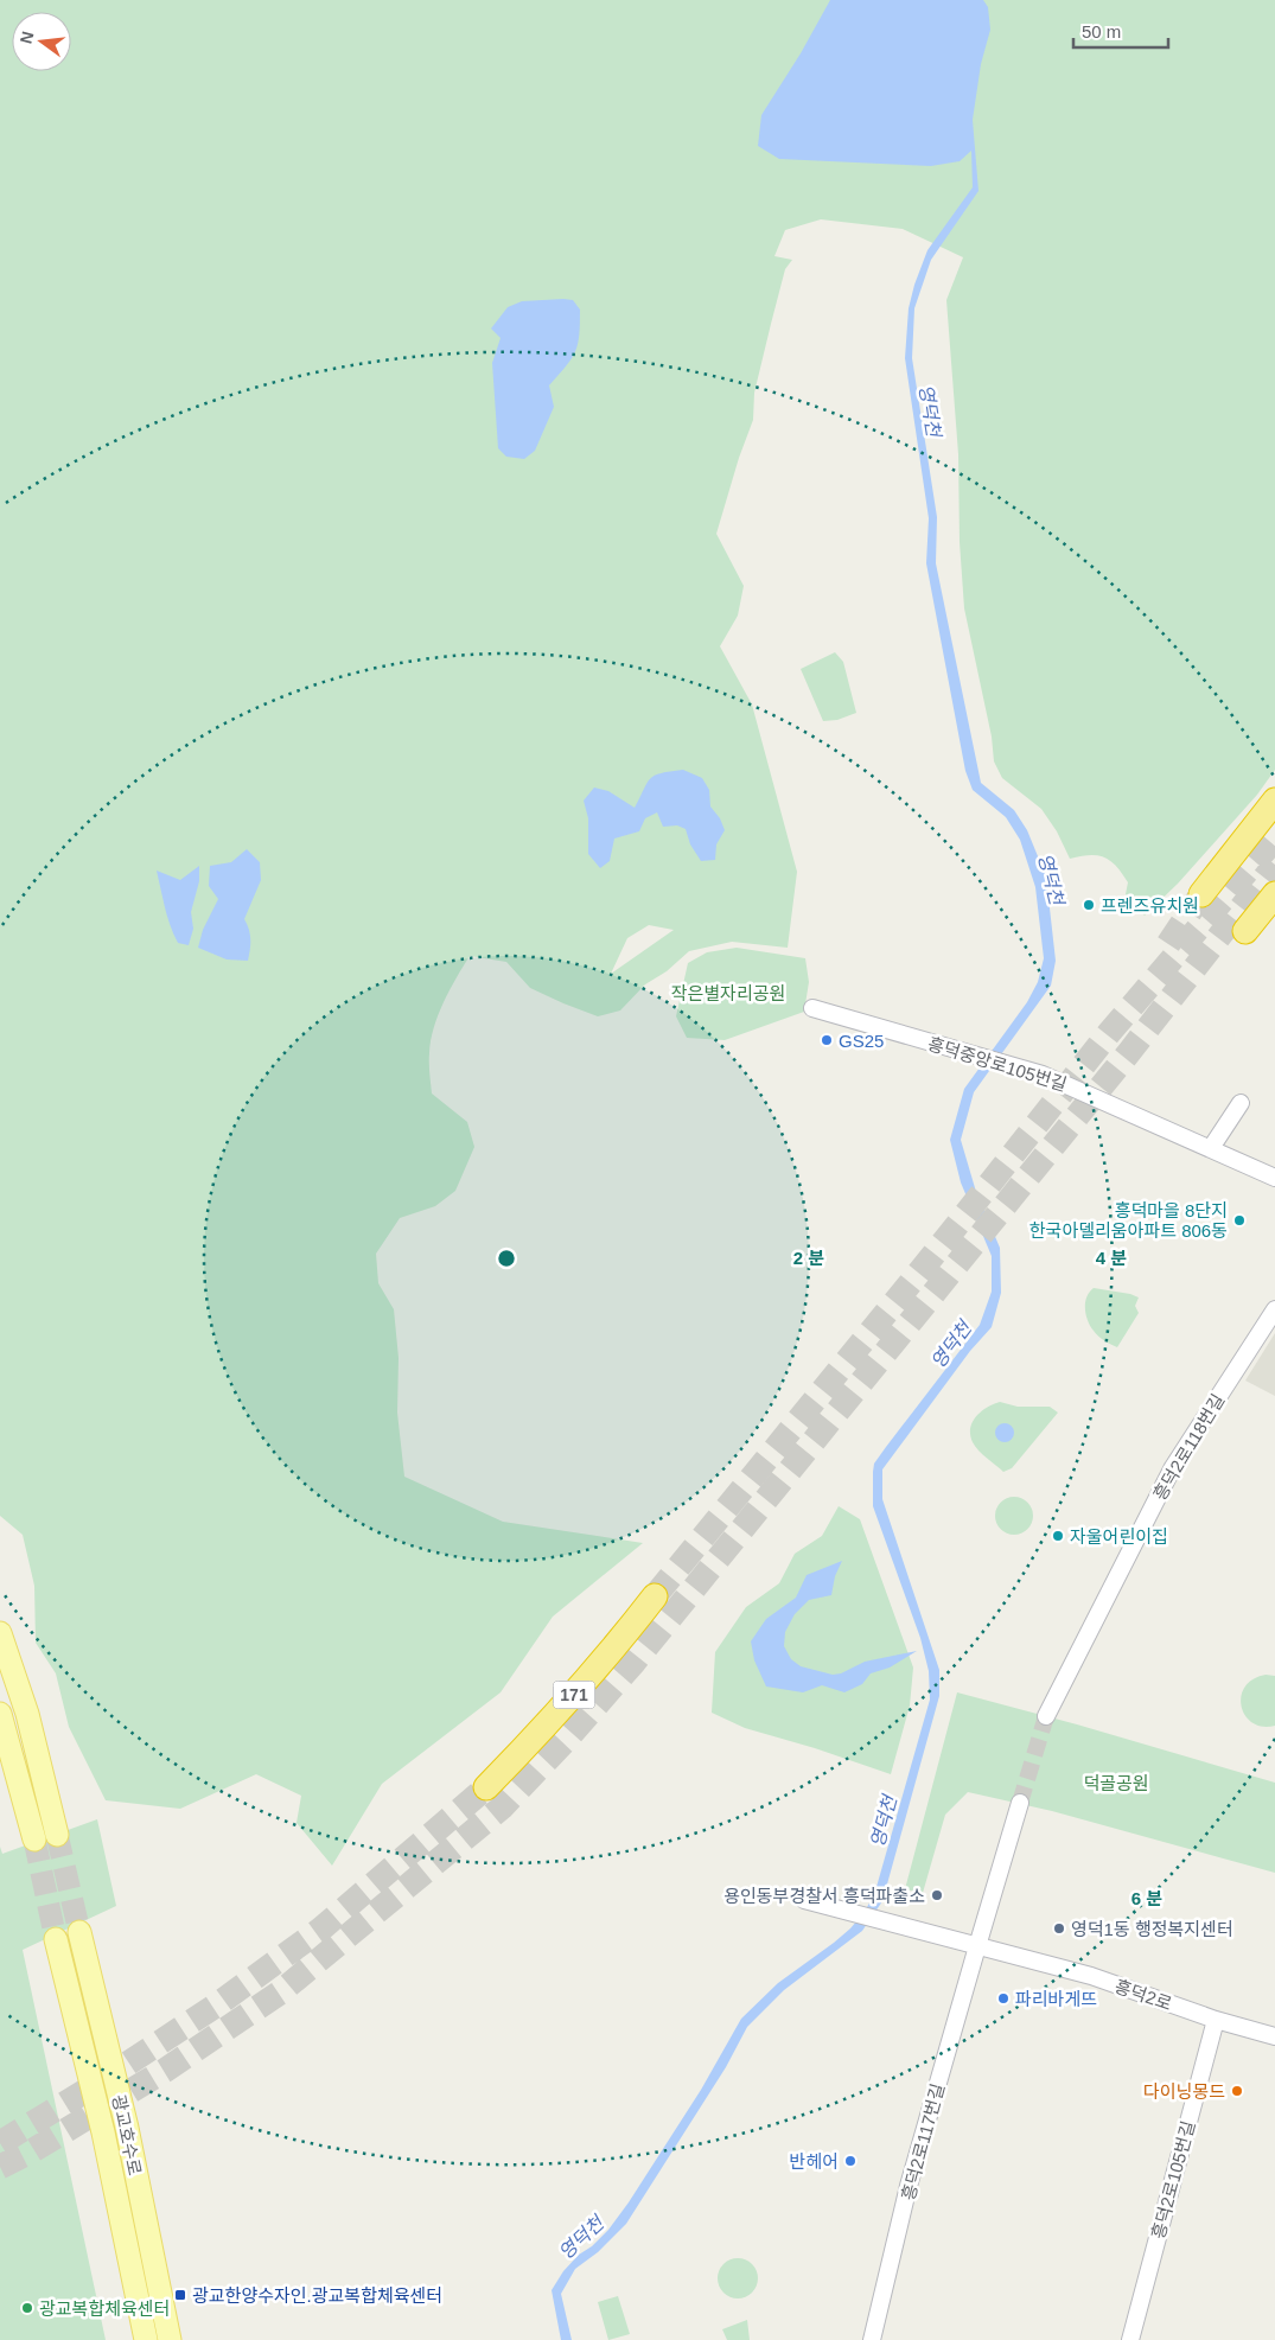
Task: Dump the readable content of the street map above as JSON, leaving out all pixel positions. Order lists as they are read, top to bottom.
{
  "streets": {
    "highway": ["171"],
    "main road": ["광교호수로"],
    "street": [
      "흥덕중앙로105번길",
      "흥덕2로118번길",
      "흥덕2로",
      "흥덕2로117번길",
      "흥덕2로105번길"
    ]
  },
  "crossings": [
    ["흥덕2로", "흥덕2로117번길"],
    ["흥덕2로", "흥덕2로105번길"]
  ],
  "water": ["영덕천"],
  "parks": ["작은별자리공원", "덕골공원"],
  "places": {
    "other": [
      "프렌즈유치원",
      "GS25",
      "흥덕마을 8단지 한국아델리움아파트 806동",
      "자울어린이집",
      "용인동부경찰서 흥덕파출소",
      "영덕1동 행정복지센터",
      "파리바게뜨",
      "다이닝몽드",
      "반헤어",
      "광교복합체육센터"
    ],
    "transit": ["광교한양수자인.광교복합체육센터"]
  },
  "scale_bar": "50 m",
  "north": "left",
  "rings": ["2 분", "4 분", "6 분"]
}
